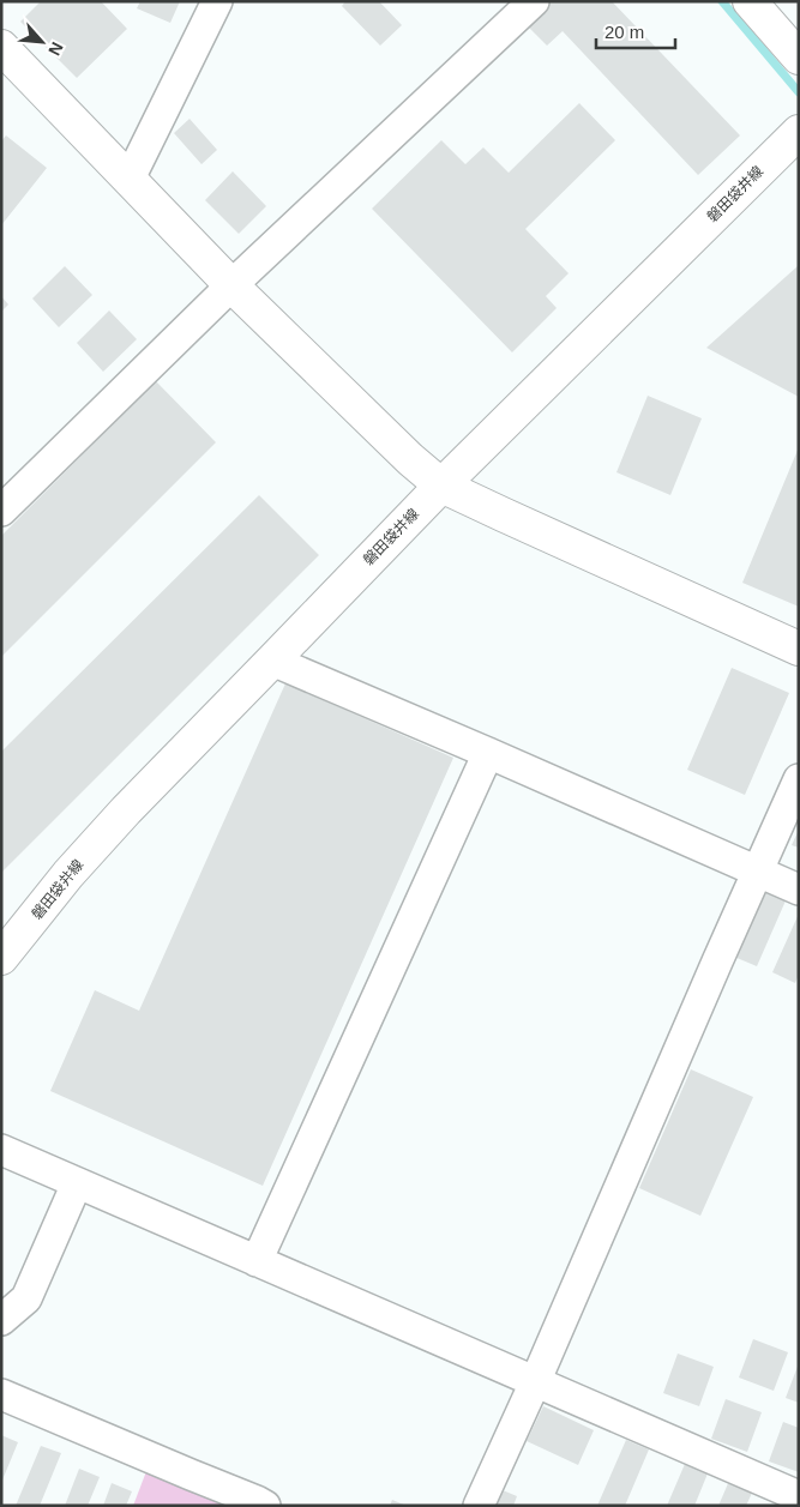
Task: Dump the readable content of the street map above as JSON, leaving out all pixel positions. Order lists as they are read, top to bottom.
{
  "streets": {
    "main road": ["磐田袋井線"]
  },
  "scale_bar": "20 m",
  "north": "bottom right"
}
